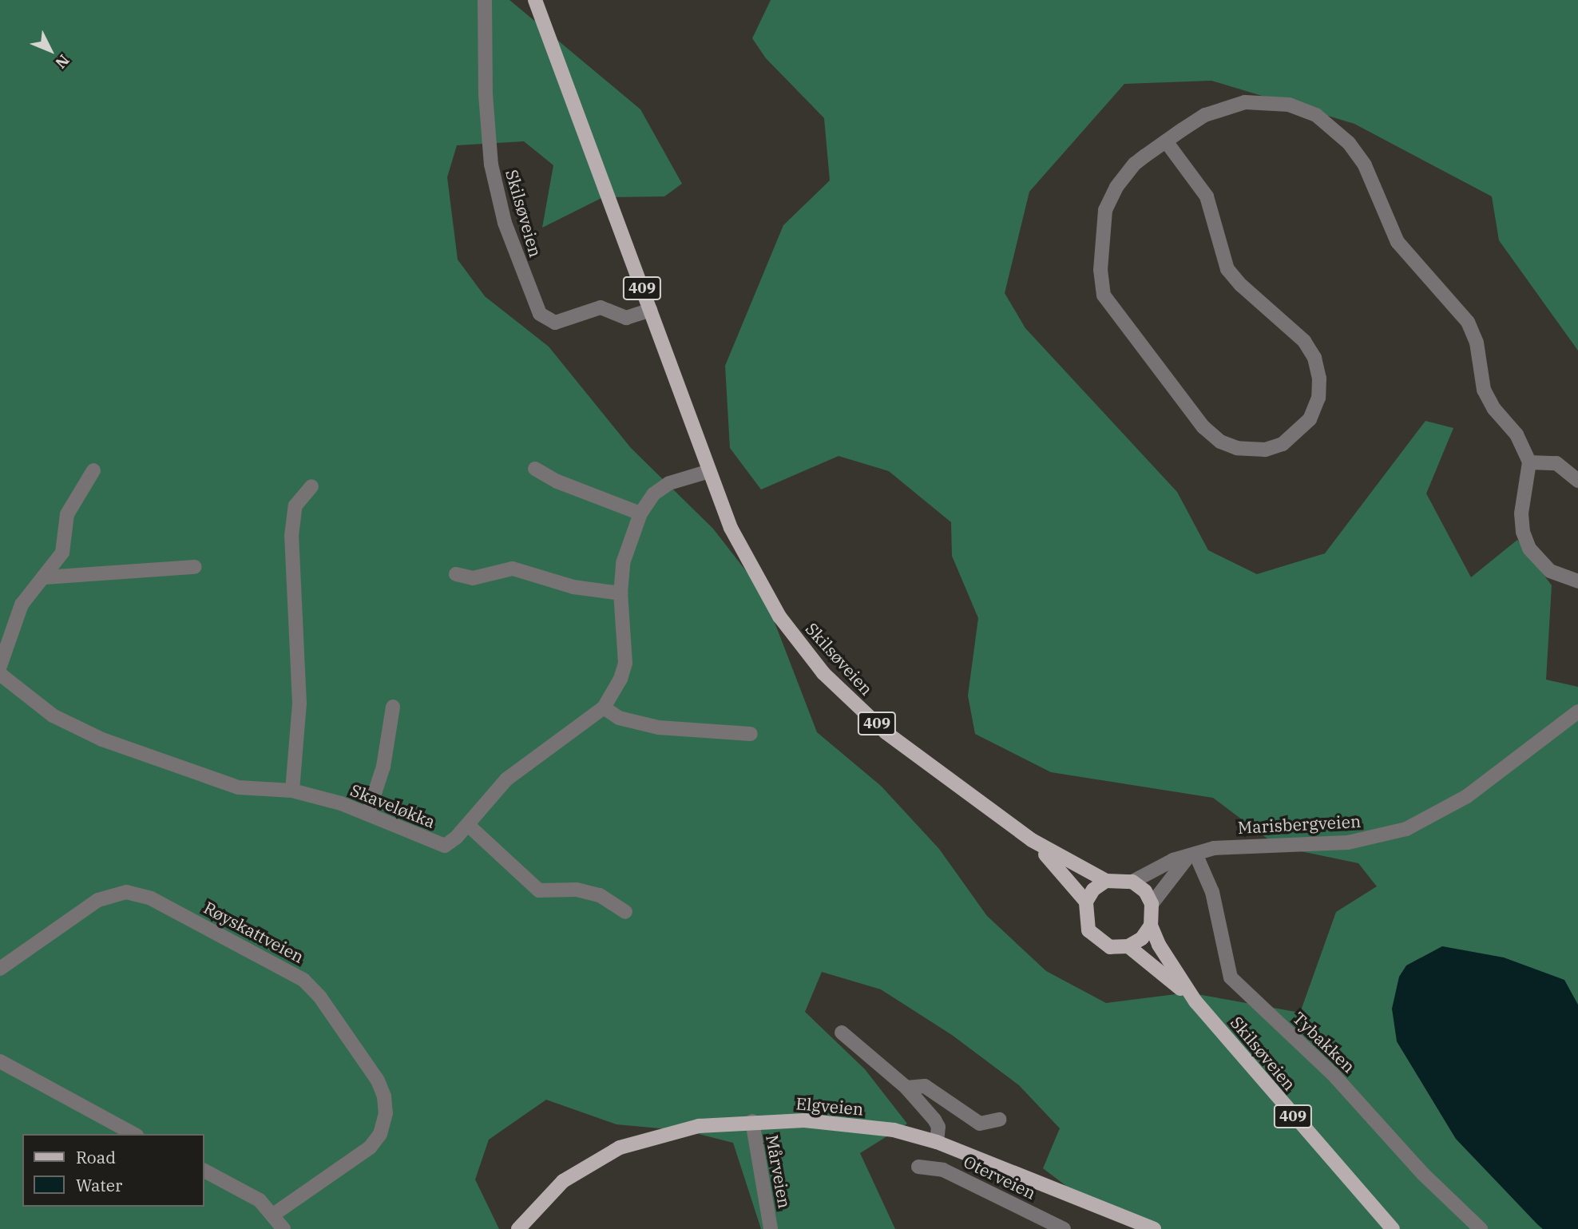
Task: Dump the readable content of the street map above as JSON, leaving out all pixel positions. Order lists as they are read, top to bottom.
{
  "streets": {
    "main road": ["Skilsøveien", "409", "Elgveien"],
    "street": [
      "Skaveløkka",
      "Marisbergveien",
      "Røyskattveien",
      "Tybakken",
      "Mårveien",
      "Oterveien"
    ]
  },
  "crossings": [
    ["Skilsøveien", "Skaveløkka"],
    ["Skilsøveien", "Marisbergveien"],
    ["Marisbergveien", "Tybakken"],
    ["Elgveien", "Mårveien"]
  ],
  "legend": ["Road", "Water"],
  "north": "bottom right"
}
